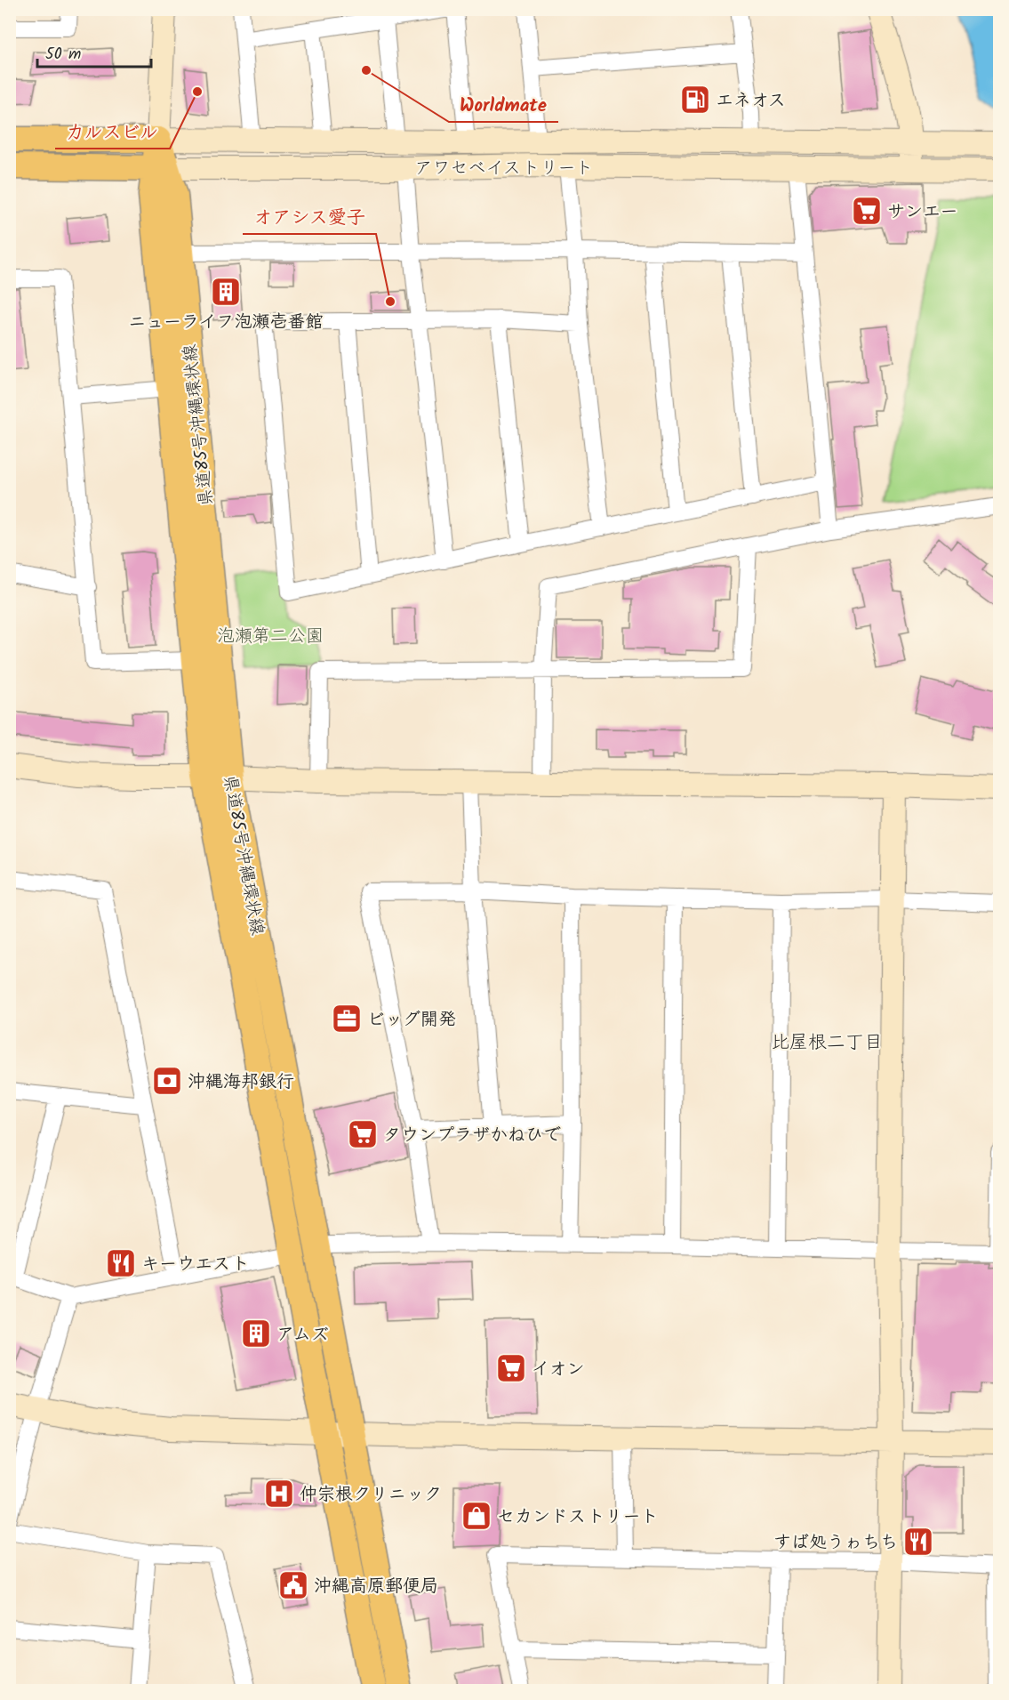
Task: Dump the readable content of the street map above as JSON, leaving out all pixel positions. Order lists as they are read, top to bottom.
{
  "streets": {
    "main road": ["アワセベイストリート", "県道85号沖縄環状線"]
  },
  "crossings": [
    ["アワセベイストリート", "県道85号沖縄環状線"]
  ],
  "districts": ["比屋根二丁目"],
  "parks": ["泡瀬第二公園"],
  "places": {
    "other": ["Worldmate", "カルスビル", "オアシス愛子"],
    "fuel station": ["エネオス"],
    "supermarket": ["サンエー", "タウンプラザかねひで", "イオン"],
    "building": ["ニューライフ泡瀬壱番館", "アムズ"],
    "office": ["ビッグ開発"],
    "bank": ["沖縄海邦銀行"],
    "restaurant": ["キーウエスト", "すば処うゎちち"],
    "hospital": ["仲宗根クリニック"],
    "shop": ["セカンドストリート"],
    "public building": ["沖縄高原郵便局"]
  },
  "scale_bar": "50 m"
}
